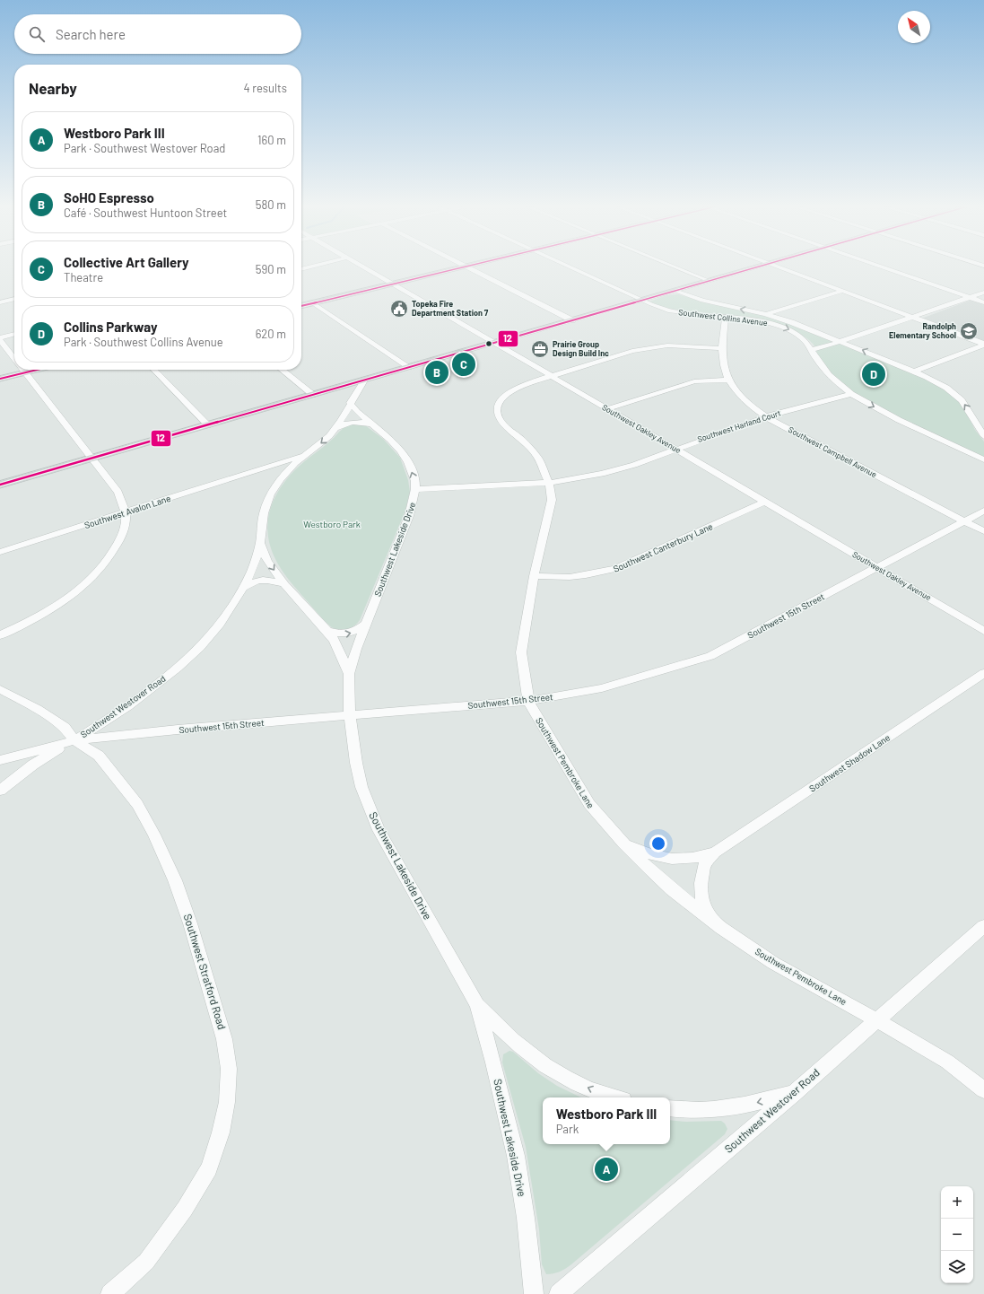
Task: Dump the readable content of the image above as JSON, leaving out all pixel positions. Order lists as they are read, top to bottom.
{
  "streets": {
    "street": [
      "Southwest Collins Avenue",
      "Southwest Harland Court",
      "Southwest Oakley Avenue",
      "Southwest Campbell Avenue",
      "Southwest Avalon Lane",
      "Southwest Canterbury Lane",
      "Southwest Lakeside Drive",
      "Southwest 15th Street",
      "Southwest Westover Road",
      "Southwest Pembroke Lane",
      "Southwest Shadow Lane",
      "Southwest Stratford Road"
    ]
  },
  "crossings": [
    ["Southwest Collins Avenue", "Southwest Harland Court"],
    ["Southwest Collins Avenue", "Southwest Campbell Avenue"],
    ["Southwest Harland Court", "Southwest Oakley Avenue"],
    ["Southwest Harland Court", "Southwest Campbell Avenue"],
    ["Southwest Harland Court", "Southwest Lakeside Drive"],
    ["Southwest Harland Court", "Southwest Pembroke Lane"],
    ["Southwest Oakley Avenue", "Southwest Canterbury Lane"],
    ["Southwest Oakley Avenue", "Southwest 15th Street"],
    ["Southwest Oakley Avenue", "Southwest Pembroke Lane"],
    ["Southwest Campbell Avenue", "Southwest 15th Street"],
    ["Southwest Campbell Avenue", "Southwest Pembroke Lane"],
    ["Southwest Avalon Lane", "Southwest Lakeside Drive"],
    ["Southwest Canterbury Lane", "Southwest Pembroke Lane"],
    ["Southwest Lakeside Drive", "Southwest 15th Street"],
    ["Southwest Lakeside Drive", "Southwest Westover Road"],
    ["Southwest 15th Street", "Southwest Westover Road"],
    ["Southwest 15th Street", "Southwest Pembroke Lane"],
    ["Southwest 15th Street", "Southwest Stratford Road"],
    ["Southwest Westover Road", "Southwest Pembroke Lane"],
    ["Southwest Westover Road", "Southwest Stratford Road"],
    ["Southwest Pembroke Lane", "Southwest Shadow Lane"]
  ],
  "parks": ["Westboro Park"],
  "places": {
    "public building": ["Topeka Fire Department Station 7"],
    "school or university": ["Randolph Elementary School"],
    "office": ["Prairie Group Design Build Inc"]
  },
  "lines": ["transit line 12"],
  "north": "top left",
  "page": {
    "search": "Search here",
    "heading": ["Nearby", "4 results"],
    "list": [
      {
        "mark": "A",
        "name": "Westboro Park III",
        "note": "Park · Southwest Westover Road",
        "value": "160 m"
      },
      {
        "mark": "B",
        "name": "SoHO Espresso",
        "note": "Café · Southwest Huntoon Street",
        "value": "580 m"
      },
      {
        "mark": "C",
        "name": "Collective Art Gallery",
        "note": "Theatre",
        "value": "590 m"
      },
      {
        "mark": "D",
        "name": "Collins Parkway",
        "note": "Park · Southwest Collins Avenue",
        "value": "620 m"
      }
    ],
    "pins": [
      "C",
      "B",
      "D",
      "A"
    ],
    "popup": ["Westboro Park III", "Park"],
    "map_buttons": ["+", "−"]
  }
}
